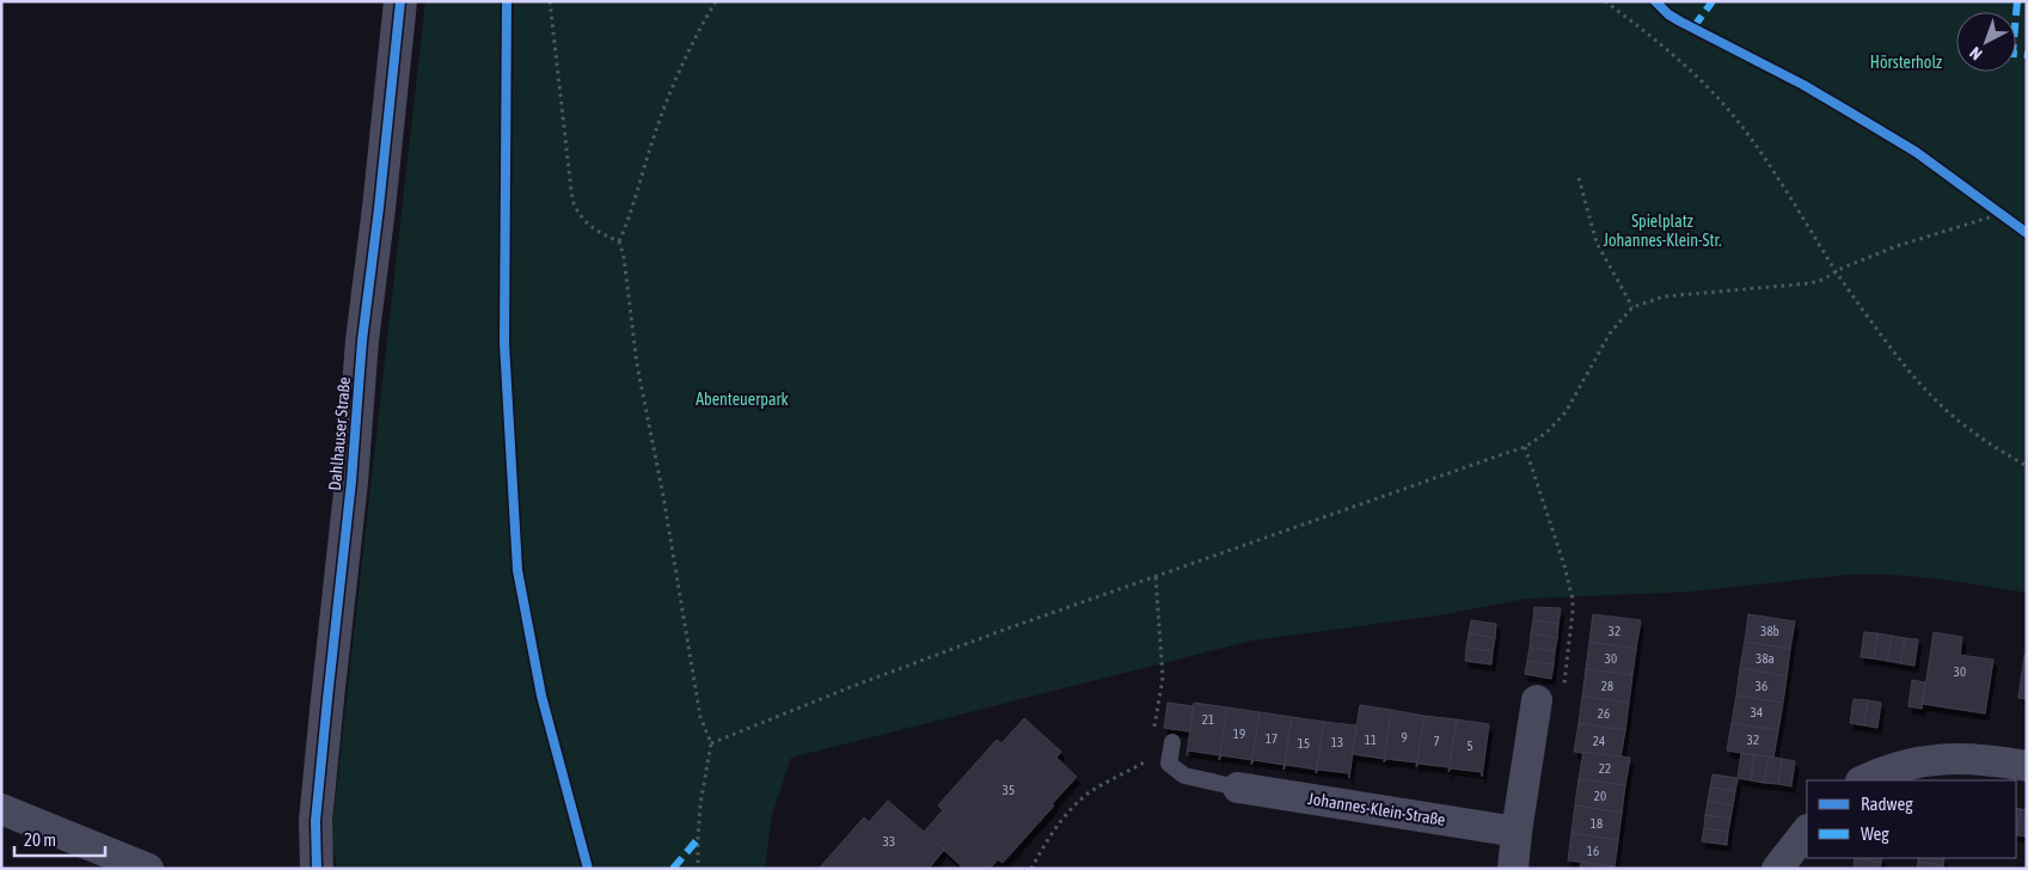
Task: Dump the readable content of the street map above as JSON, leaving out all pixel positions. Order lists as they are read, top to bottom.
{
  "streets": {
    "street": ["Dahlhauser Straße", "Johannes-Klein-Straße"]
  },
  "parks": ["Hörsterholz", "Spielplatz Johannes-Klein-Str.", "Abenteuerpark"],
  "house_numbers": [
    "32",
    "38b",
    "30",
    "38a",
    "30",
    "28",
    "36",
    "34",
    "26",
    "21",
    "19",
    "9",
    "17",
    "11",
    "32",
    "7",
    "24",
    "13",
    "15",
    "5",
    "22",
    "35",
    "20",
    "18",
    "33",
    "16"
  ],
  "legend": ["Radweg", "Weg"],
  "scale_bar": "20 m",
  "north": "bottom left"
}
